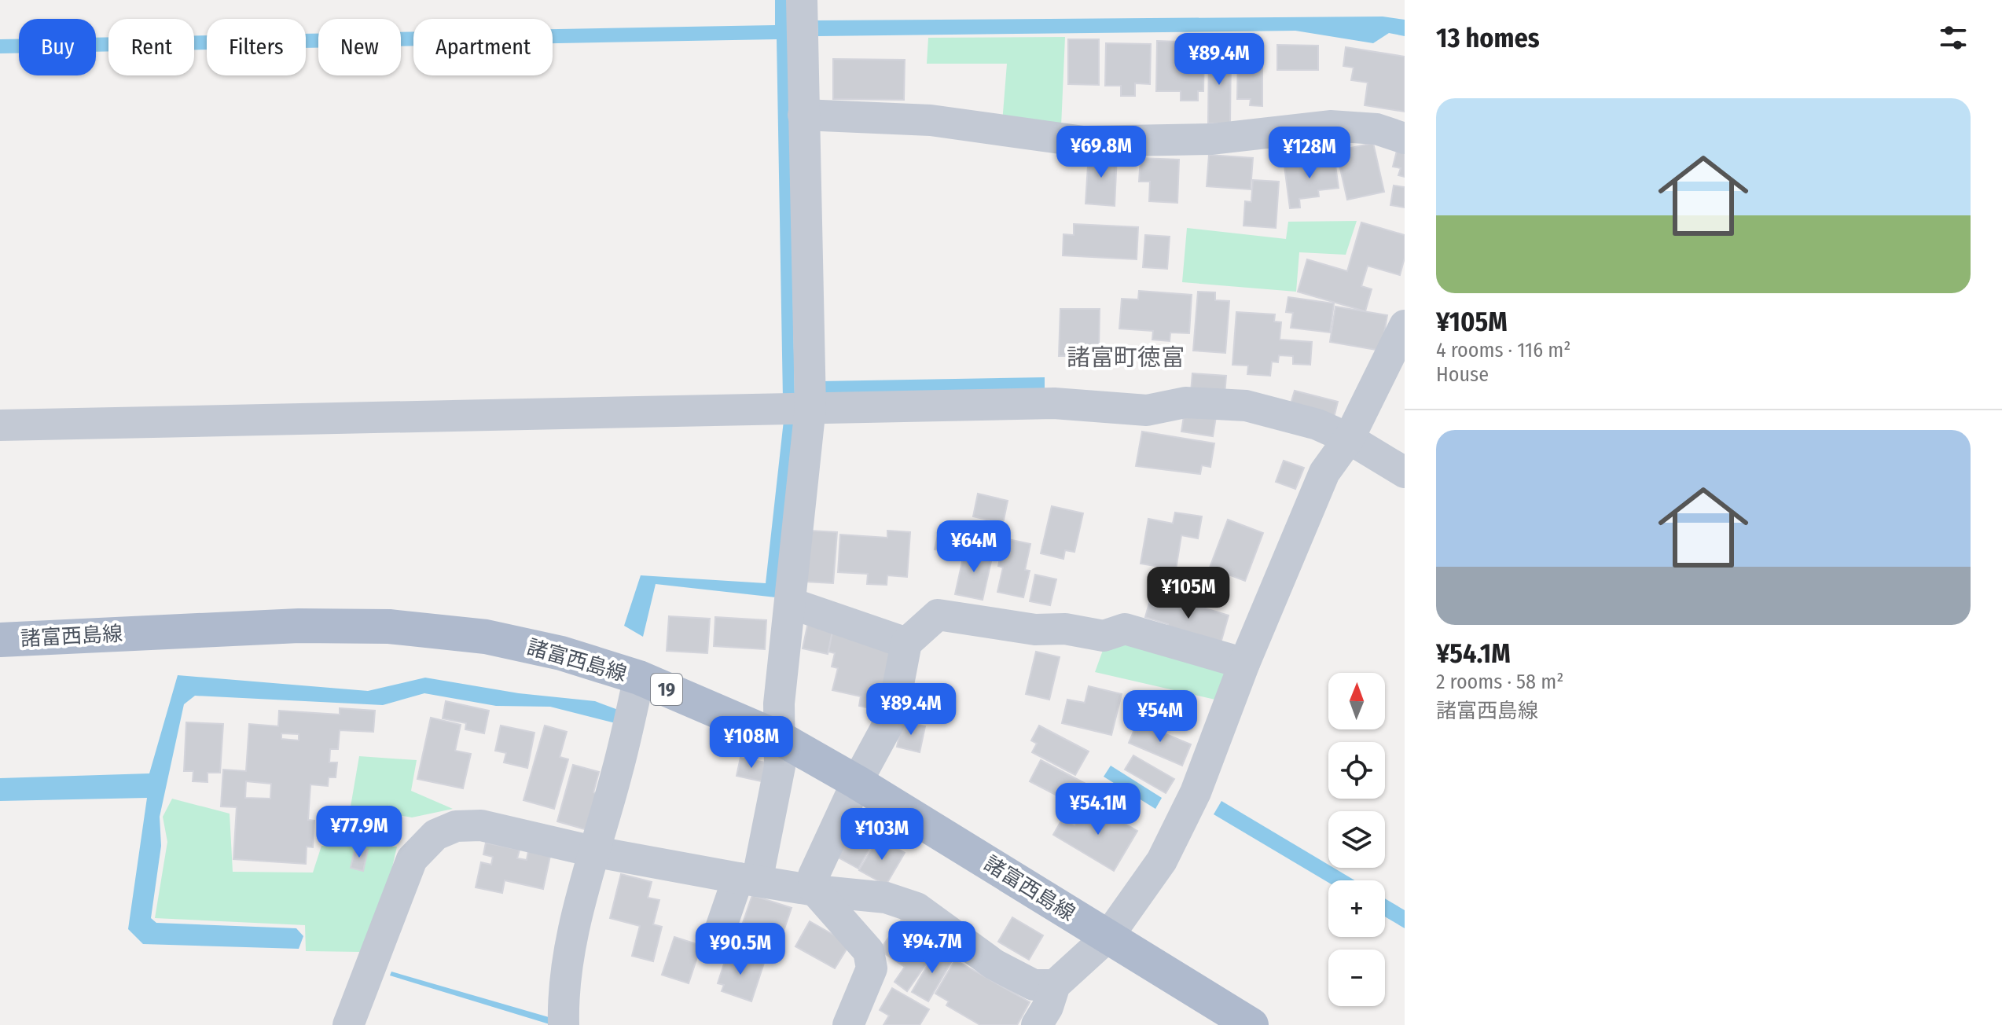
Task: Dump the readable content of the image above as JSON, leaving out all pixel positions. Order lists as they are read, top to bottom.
{
  "streets": {
    "main road": ["諸富西島線", "19"]
  },
  "districts": ["諸富町徳富"],
  "north": "top",
  "page": {
    "heading": "13 homes",
    "chip": [
      "Buy",
      "Rent",
      "Filters",
      "New",
      "Apartment"
    ],
    "price": [
      "¥89.4M",
      "¥69.8M",
      "¥128M",
      "¥64M",
      "¥105M",
      "¥89.4M",
      "¥54M",
      "¥108M",
      "¥54.1M",
      "¥77.9M",
      "¥103M",
      "¥94.7M",
      "¥90.5M"
    ],
    "list": [
      {
        "name": "¥105M",
        "note": "4 rooms · 116 m² · House"
      },
      {
        "name": "¥54.1M",
        "note": "2 rooms · 58 m² · 諸富西島線"
      }
    ],
    "map_buttons": ["+", "−"]
  }
}
